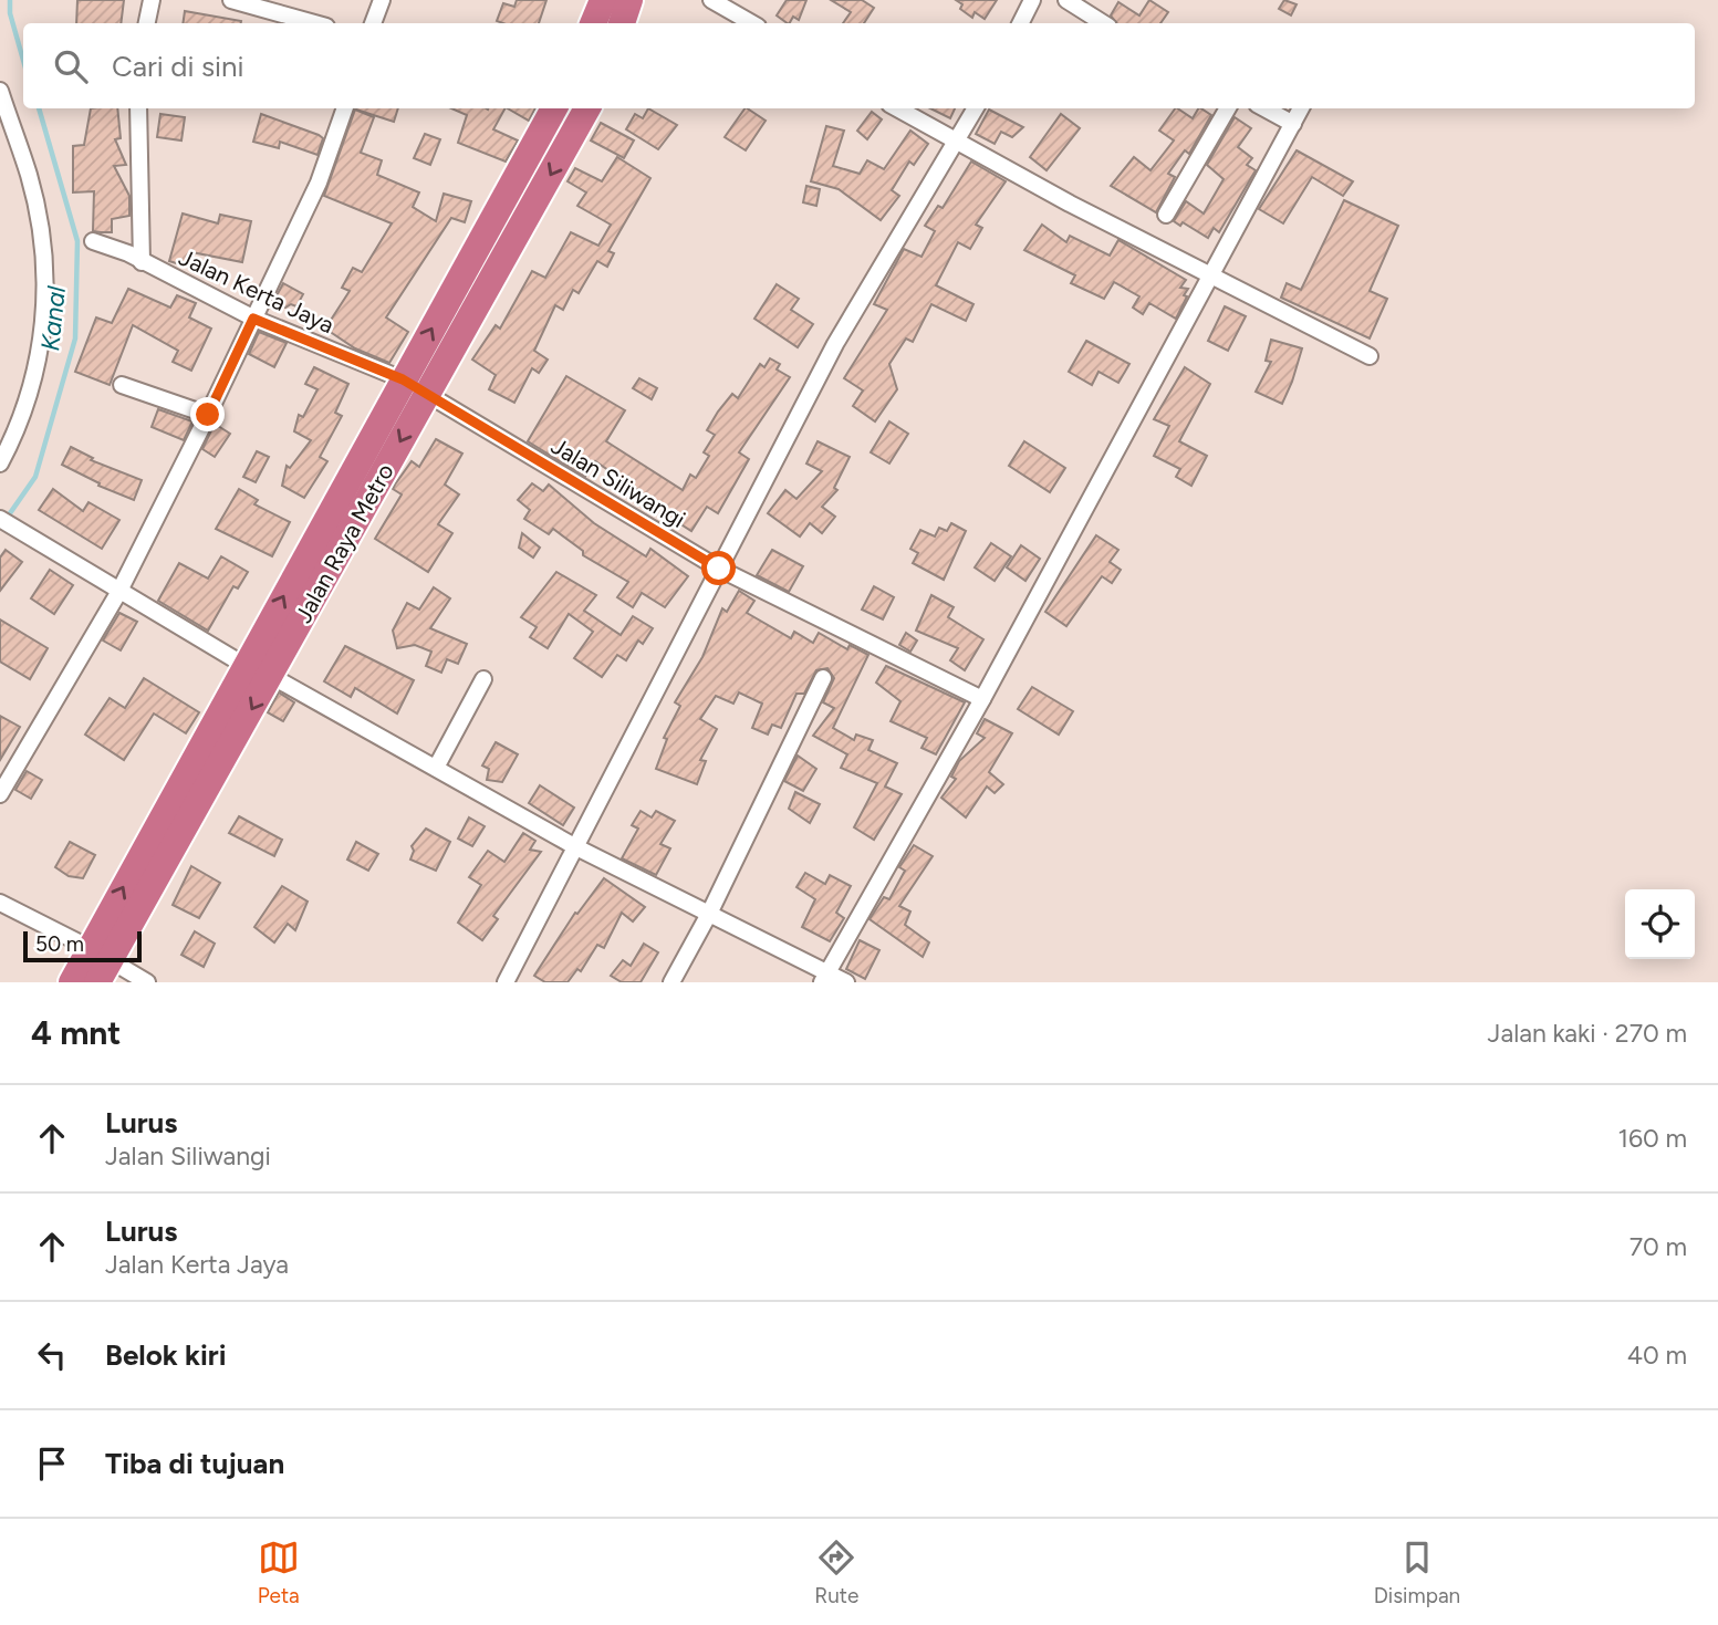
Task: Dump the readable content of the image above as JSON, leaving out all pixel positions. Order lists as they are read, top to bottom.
{
  "streets": {
    "highway": ["Jalan Raya Metro"],
    "street": ["Jalan Kerta Jaya", "Jalan Siliwangi"]
  },
  "crossings": [
    ["Jalan Kerta Jaya", "Jalan Siliwangi"],
    ["Jalan Siliwangi", "Jalan Raya Metro"]
  ],
  "water": ["Kanal"],
  "scale_bar": "50 m",
  "page": {
    "search": "Cari di sini",
    "scale": "50 m",
    "heading": ["4 mnt", "Jalan kaki · 270 m"],
    "list": [
      ["Lurus", "Jalan Siliwangi", "160 m"],
      ["Lurus", "Jalan Kerta Jaya", "70 m"],
      ["Belok kiri", "40 m"],
      "Tiba di tujuan"
    ],
    "nav": ["Peta", "Rute", "Disimpan"]
  }
}
